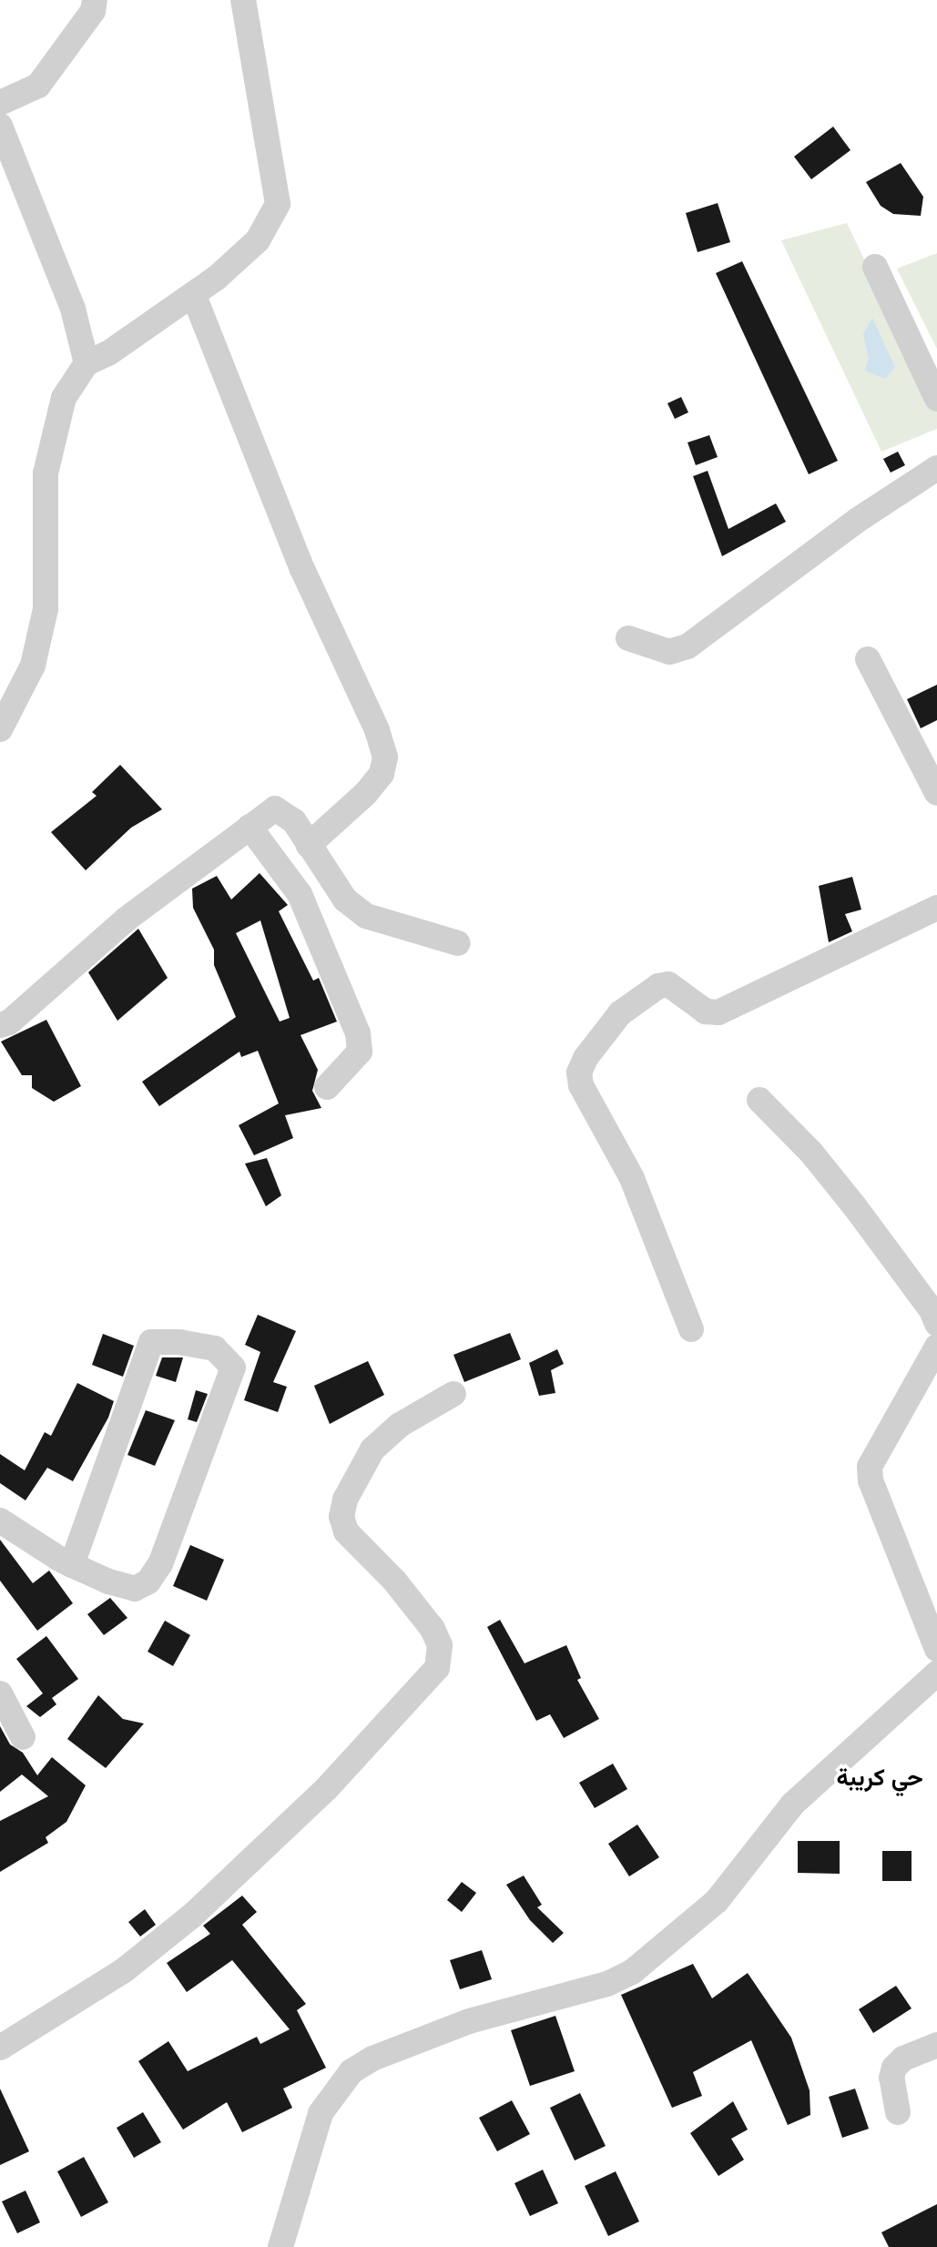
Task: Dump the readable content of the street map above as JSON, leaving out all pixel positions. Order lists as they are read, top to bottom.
{
  "districts": ["حي كريبة"]
}
